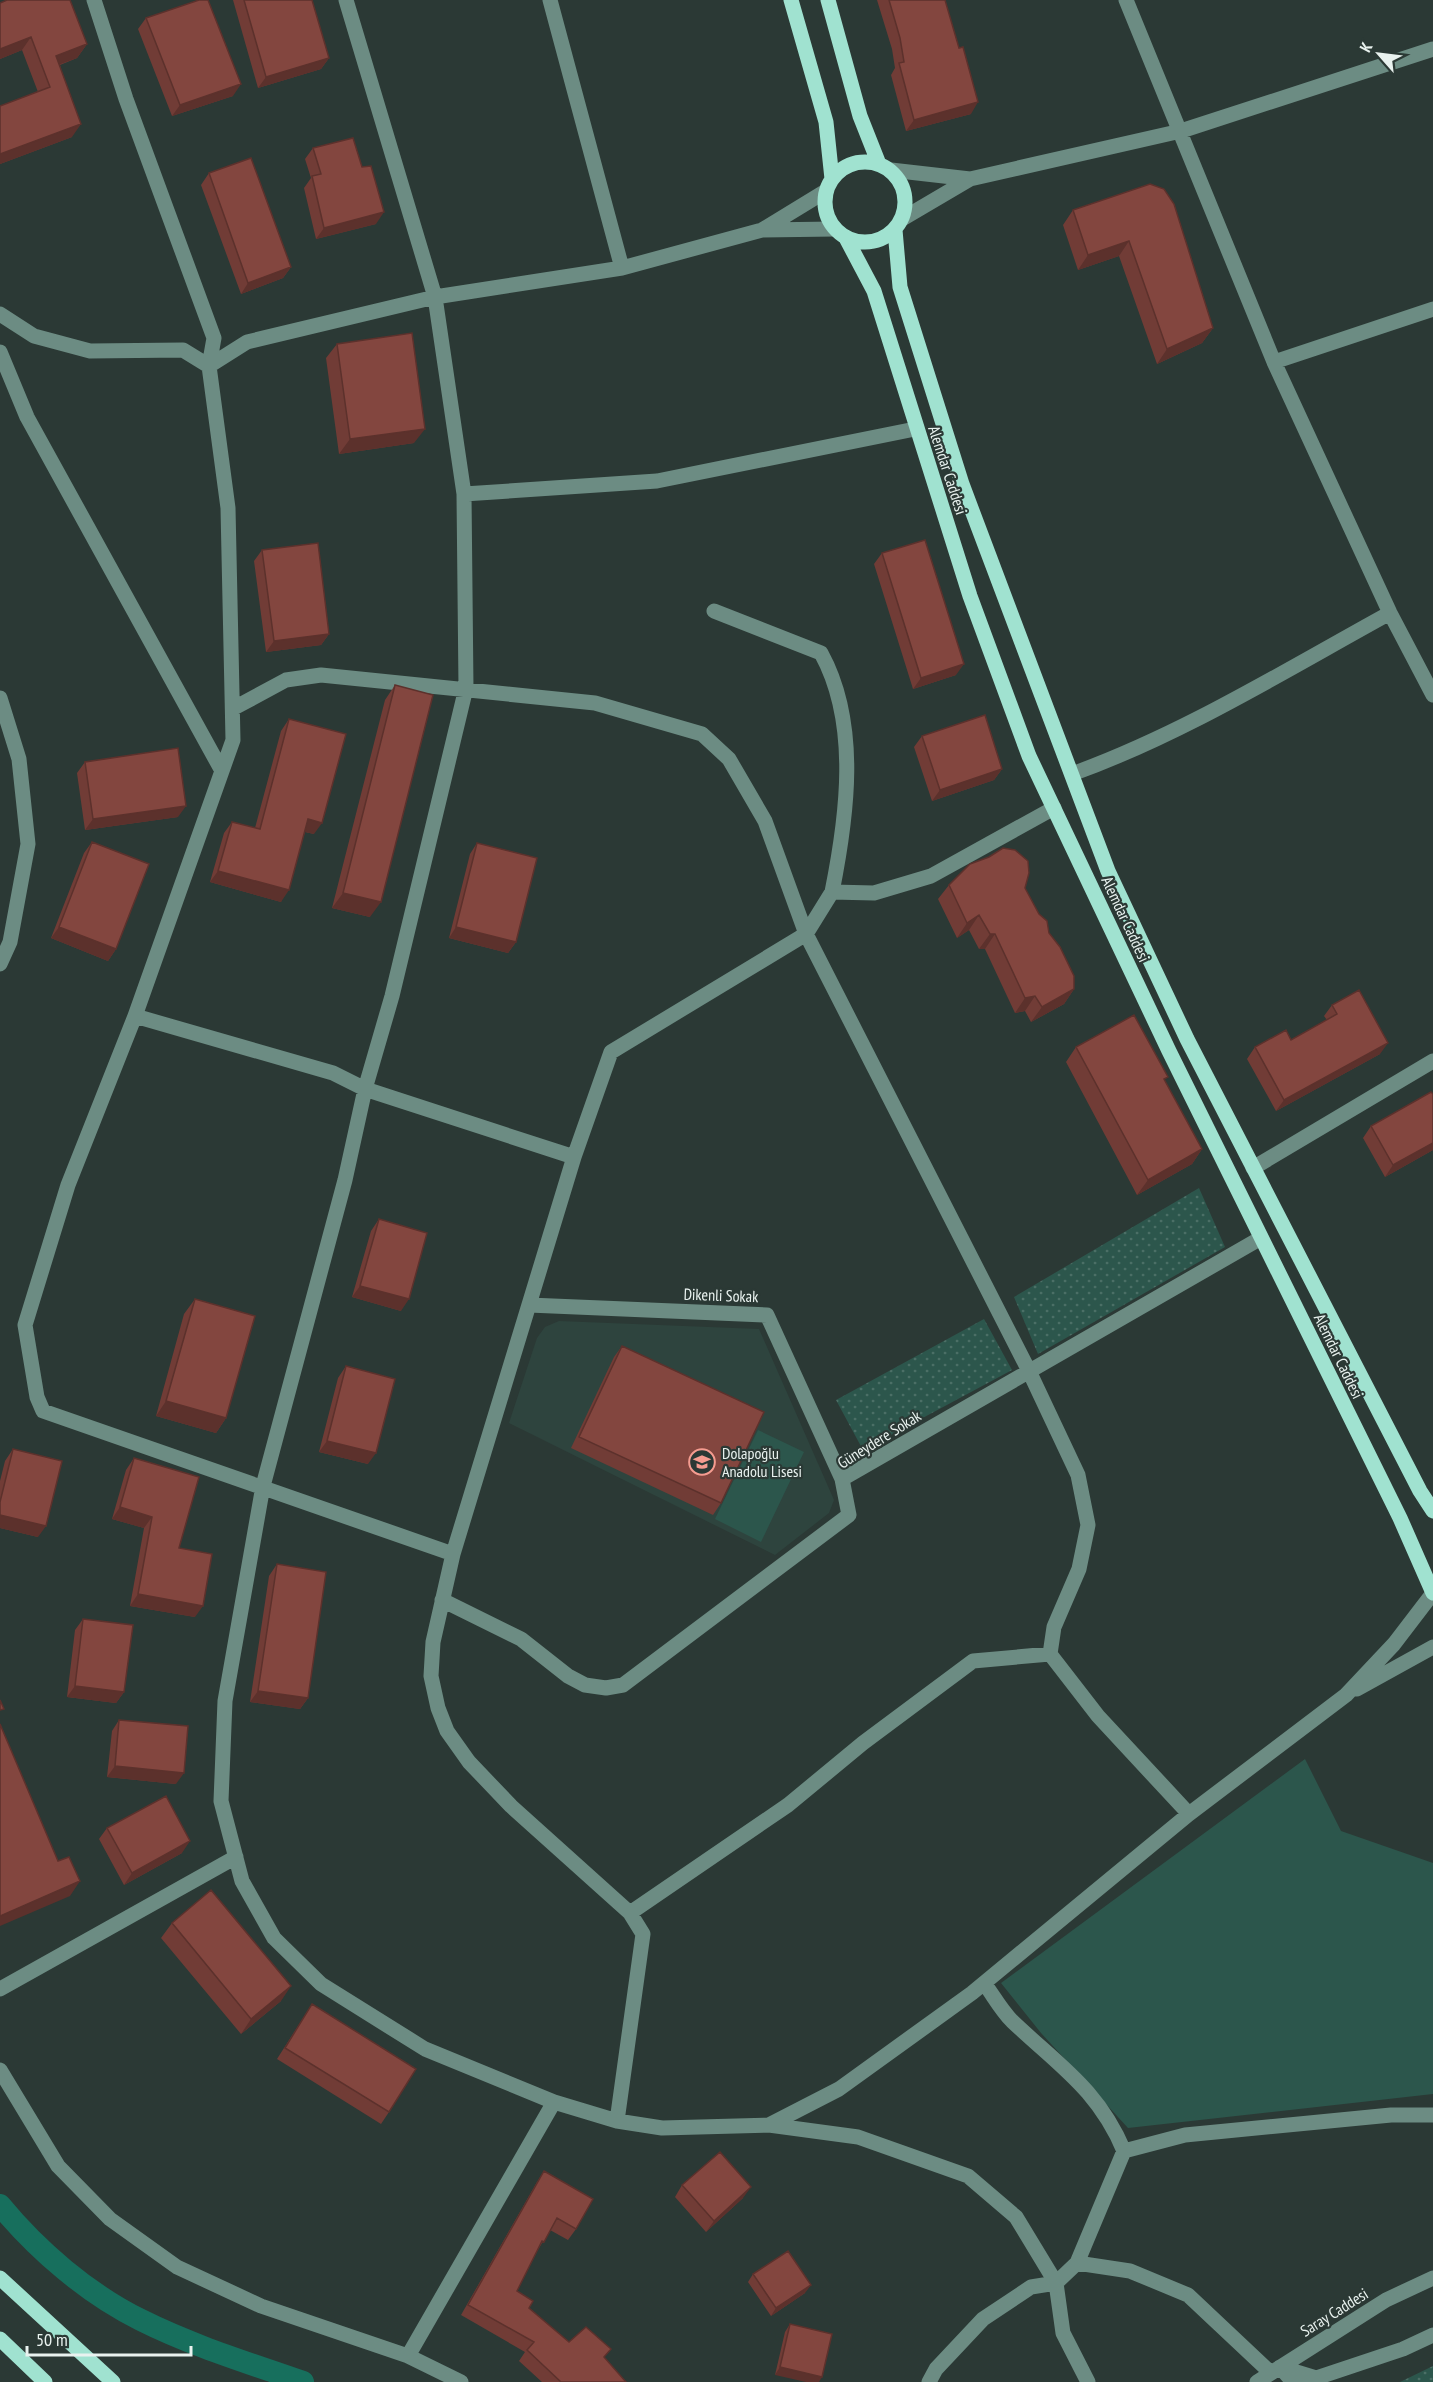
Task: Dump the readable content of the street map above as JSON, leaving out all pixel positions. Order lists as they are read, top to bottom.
{
  "streets": {
    "main road": ["Alemdar Caddesi"],
    "street": ["Dikenli Sokak", "Güneydere Sokak", "Saray Caddesi"]
  },
  "crossings": [
    ["Alemdar Caddesi", "Güneydere Sokak"],
    ["Dikenli Sokak", "Güneydere Sokak"]
  ],
  "places": {
    "school or university": ["Dolapoğlu Anadolu Lisesi"]
  },
  "scale_bar": "50 m",
  "north": "top left"
}
